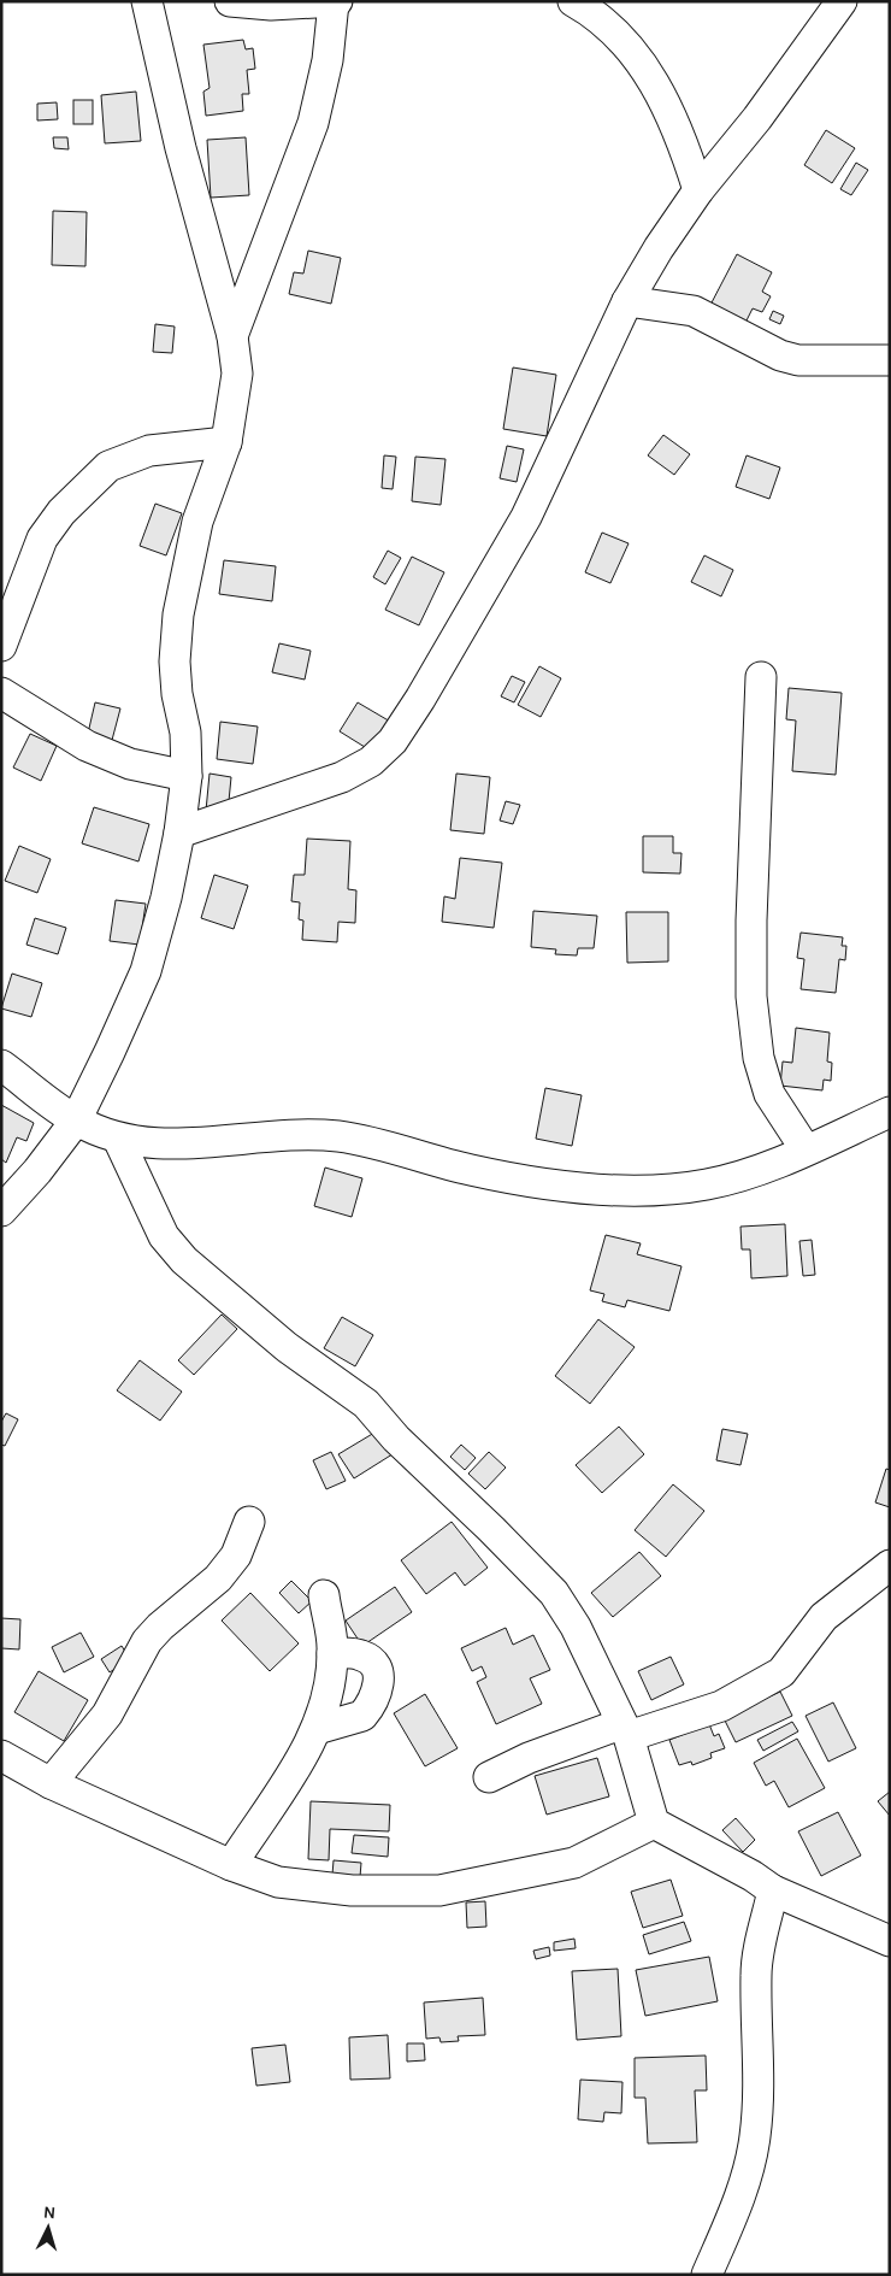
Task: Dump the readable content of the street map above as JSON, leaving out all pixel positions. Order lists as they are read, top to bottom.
{
  "north": "top"
}
